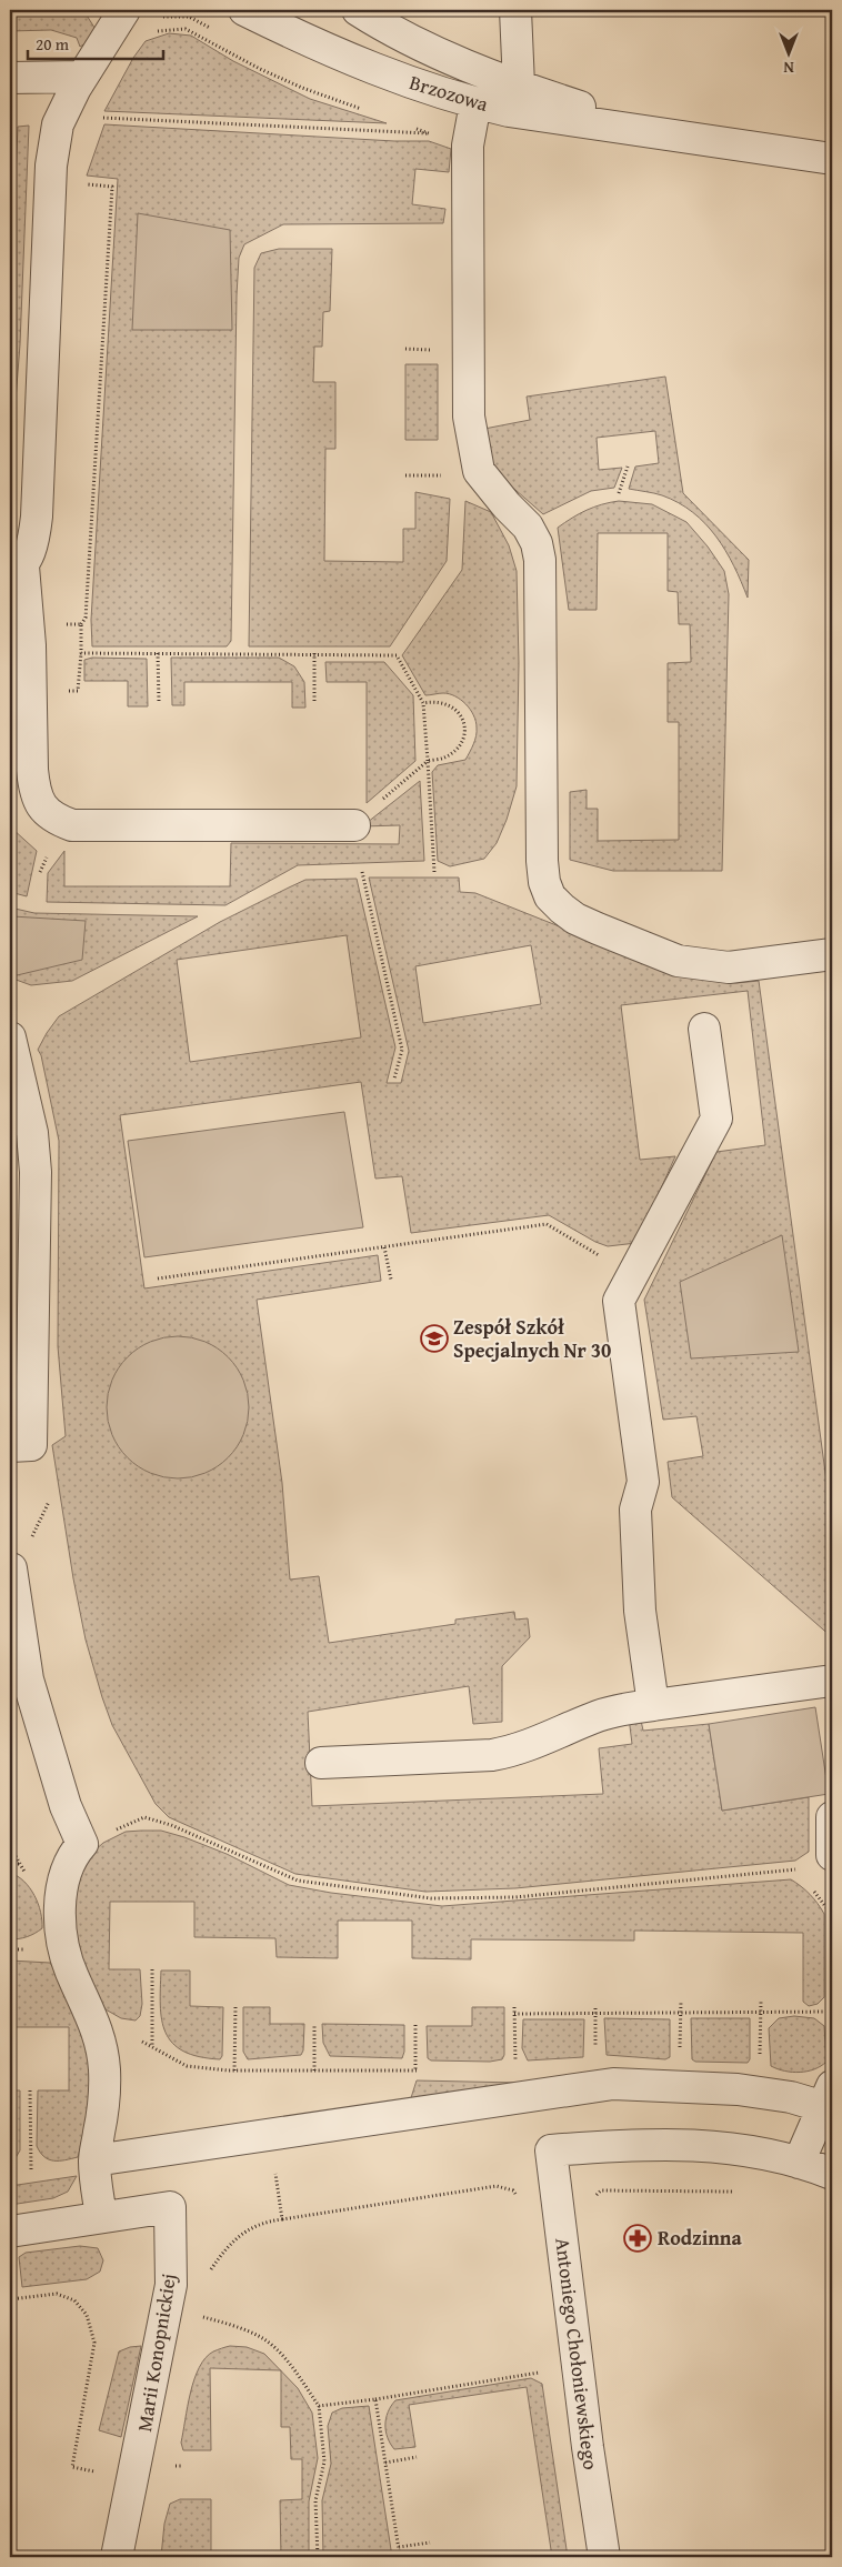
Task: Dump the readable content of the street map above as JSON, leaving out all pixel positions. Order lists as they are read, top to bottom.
{
  "streets": {
    "street": ["Brzozowa", "Marii Konopnickiej", "Antoniego Chołoniewskiego"]
  },
  "places": {
    "school or university": ["Zespół Szkół Specjalnych Nr 30"],
    "pharmacy": ["Rodzinna"]
  },
  "scale_bar": "20 m",
  "north": "bottom"
}
